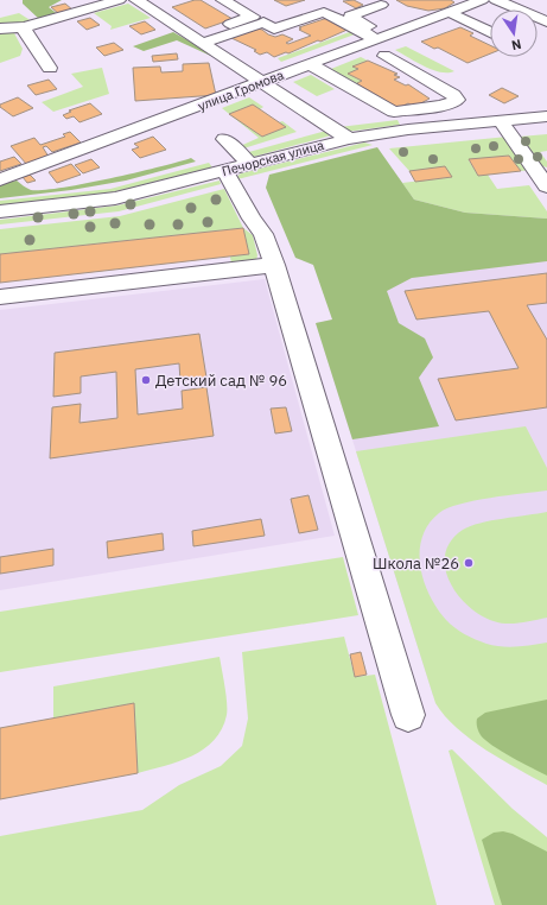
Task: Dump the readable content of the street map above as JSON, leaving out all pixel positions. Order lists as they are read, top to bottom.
{
  "streets": {
    "street": ["улица Громова", "Печорская улица"]
  },
  "places": ["Детский сад № 96", "Школа №26"],
  "north": "bottom"
}
